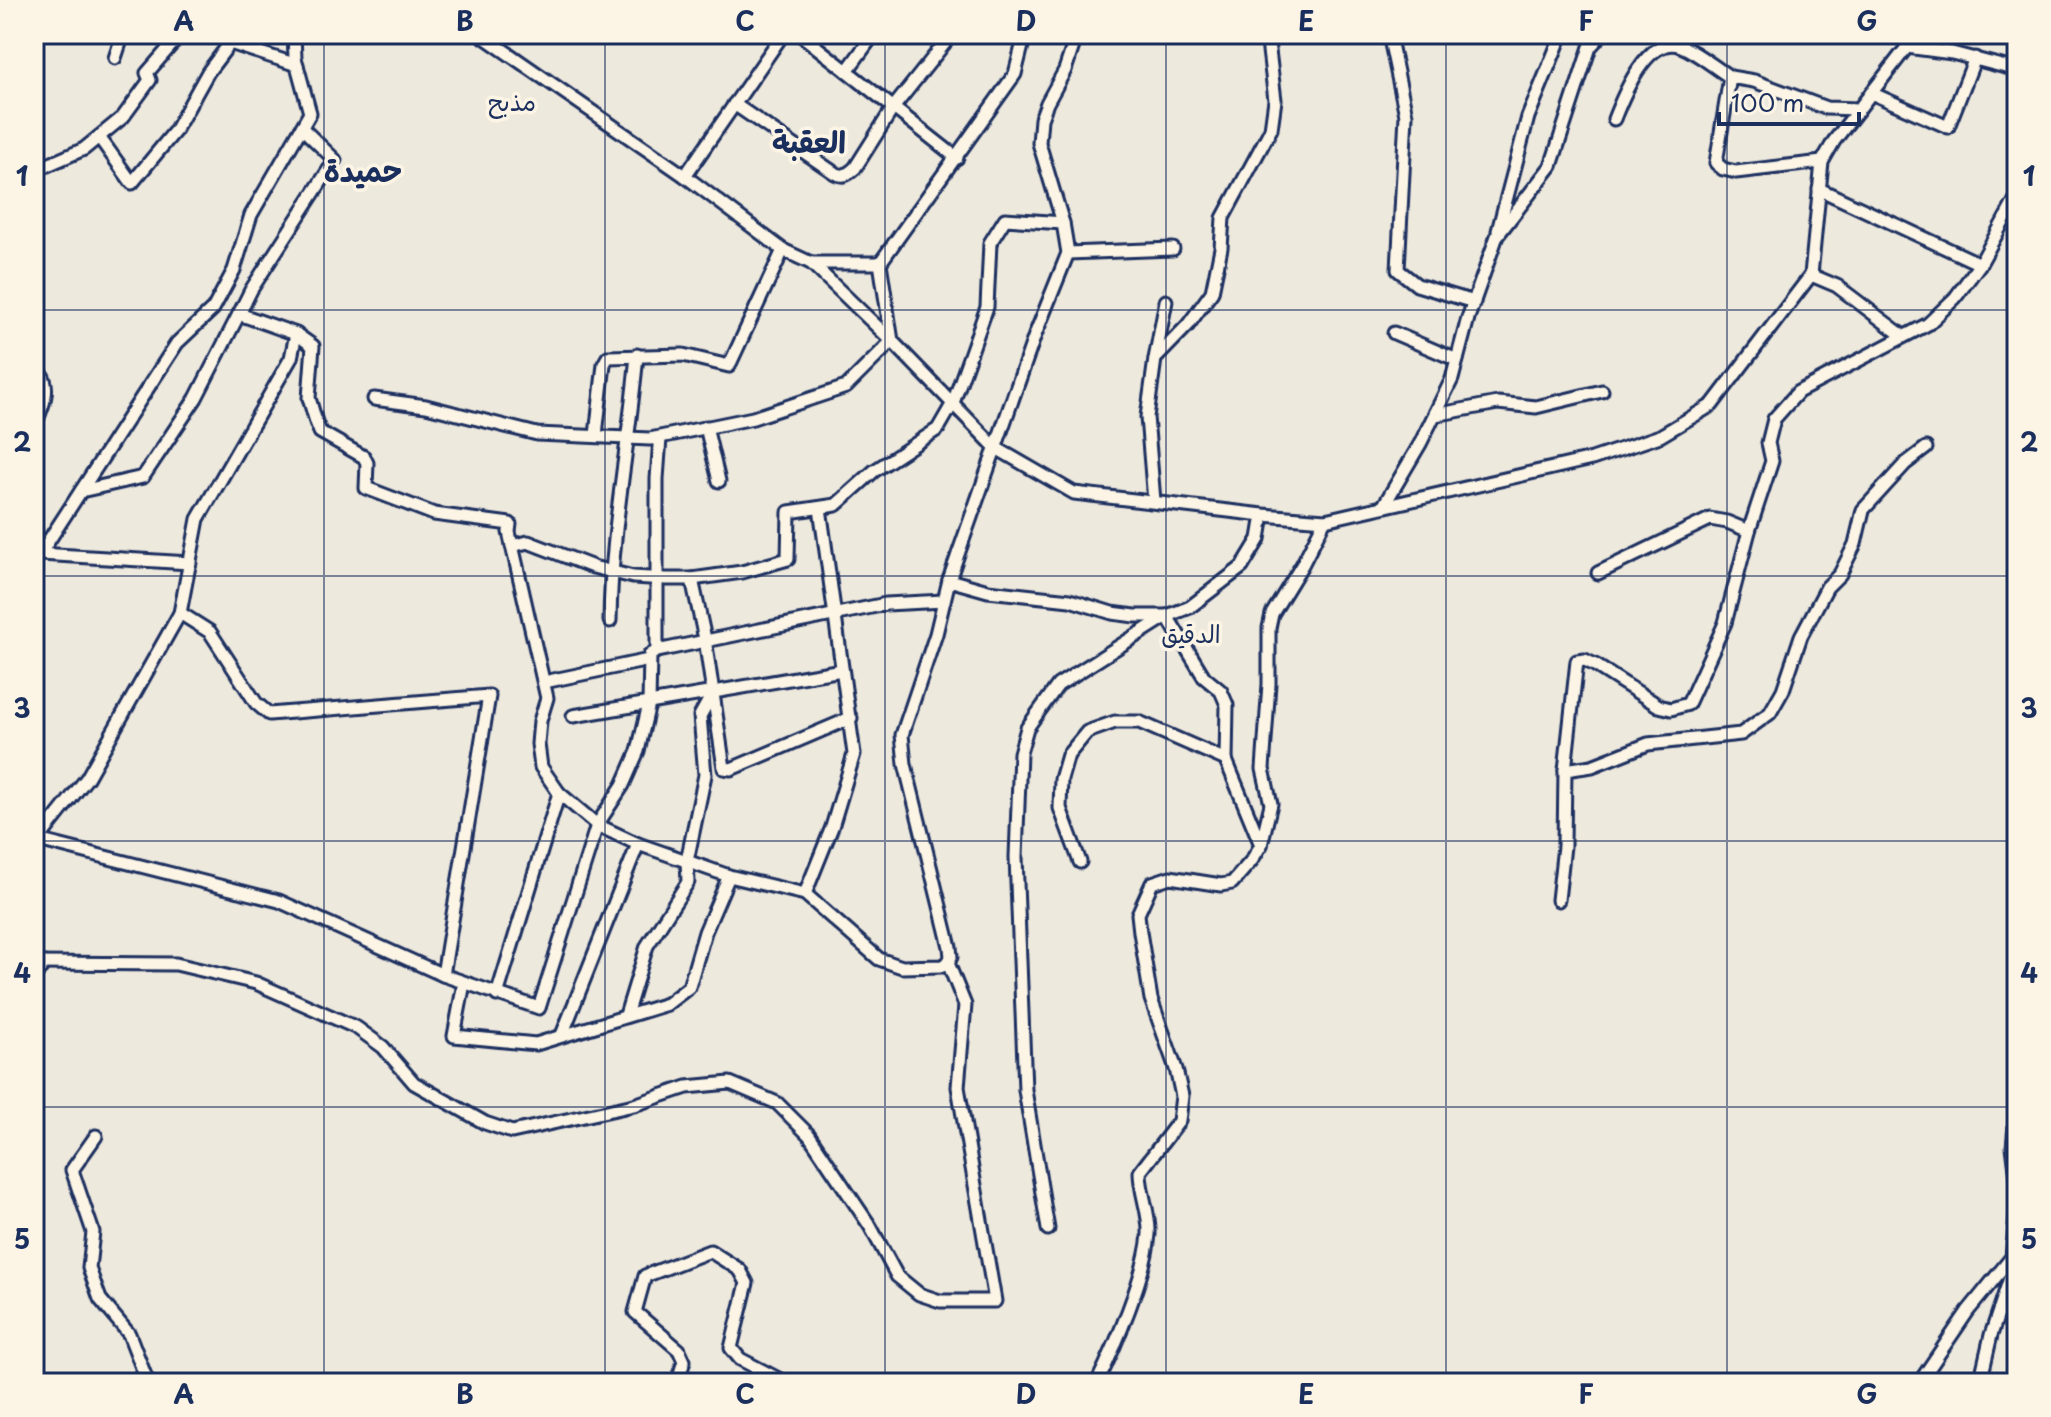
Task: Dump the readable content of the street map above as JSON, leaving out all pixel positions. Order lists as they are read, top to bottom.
{
  "districts": [
    "مذبح",
    "العقبة",
    "حميدة",
    "الدقيق"
  ],
  "scale_bar": "100 m",
  "grid": {
    "columns": [
      "A",
      "B",
      "C",
      "D",
      "E",
      "F",
      "G"
    ],
    "rows": [
      "1",
      "2",
      "3",
      "4",
      "5"
    ]
  }
}
